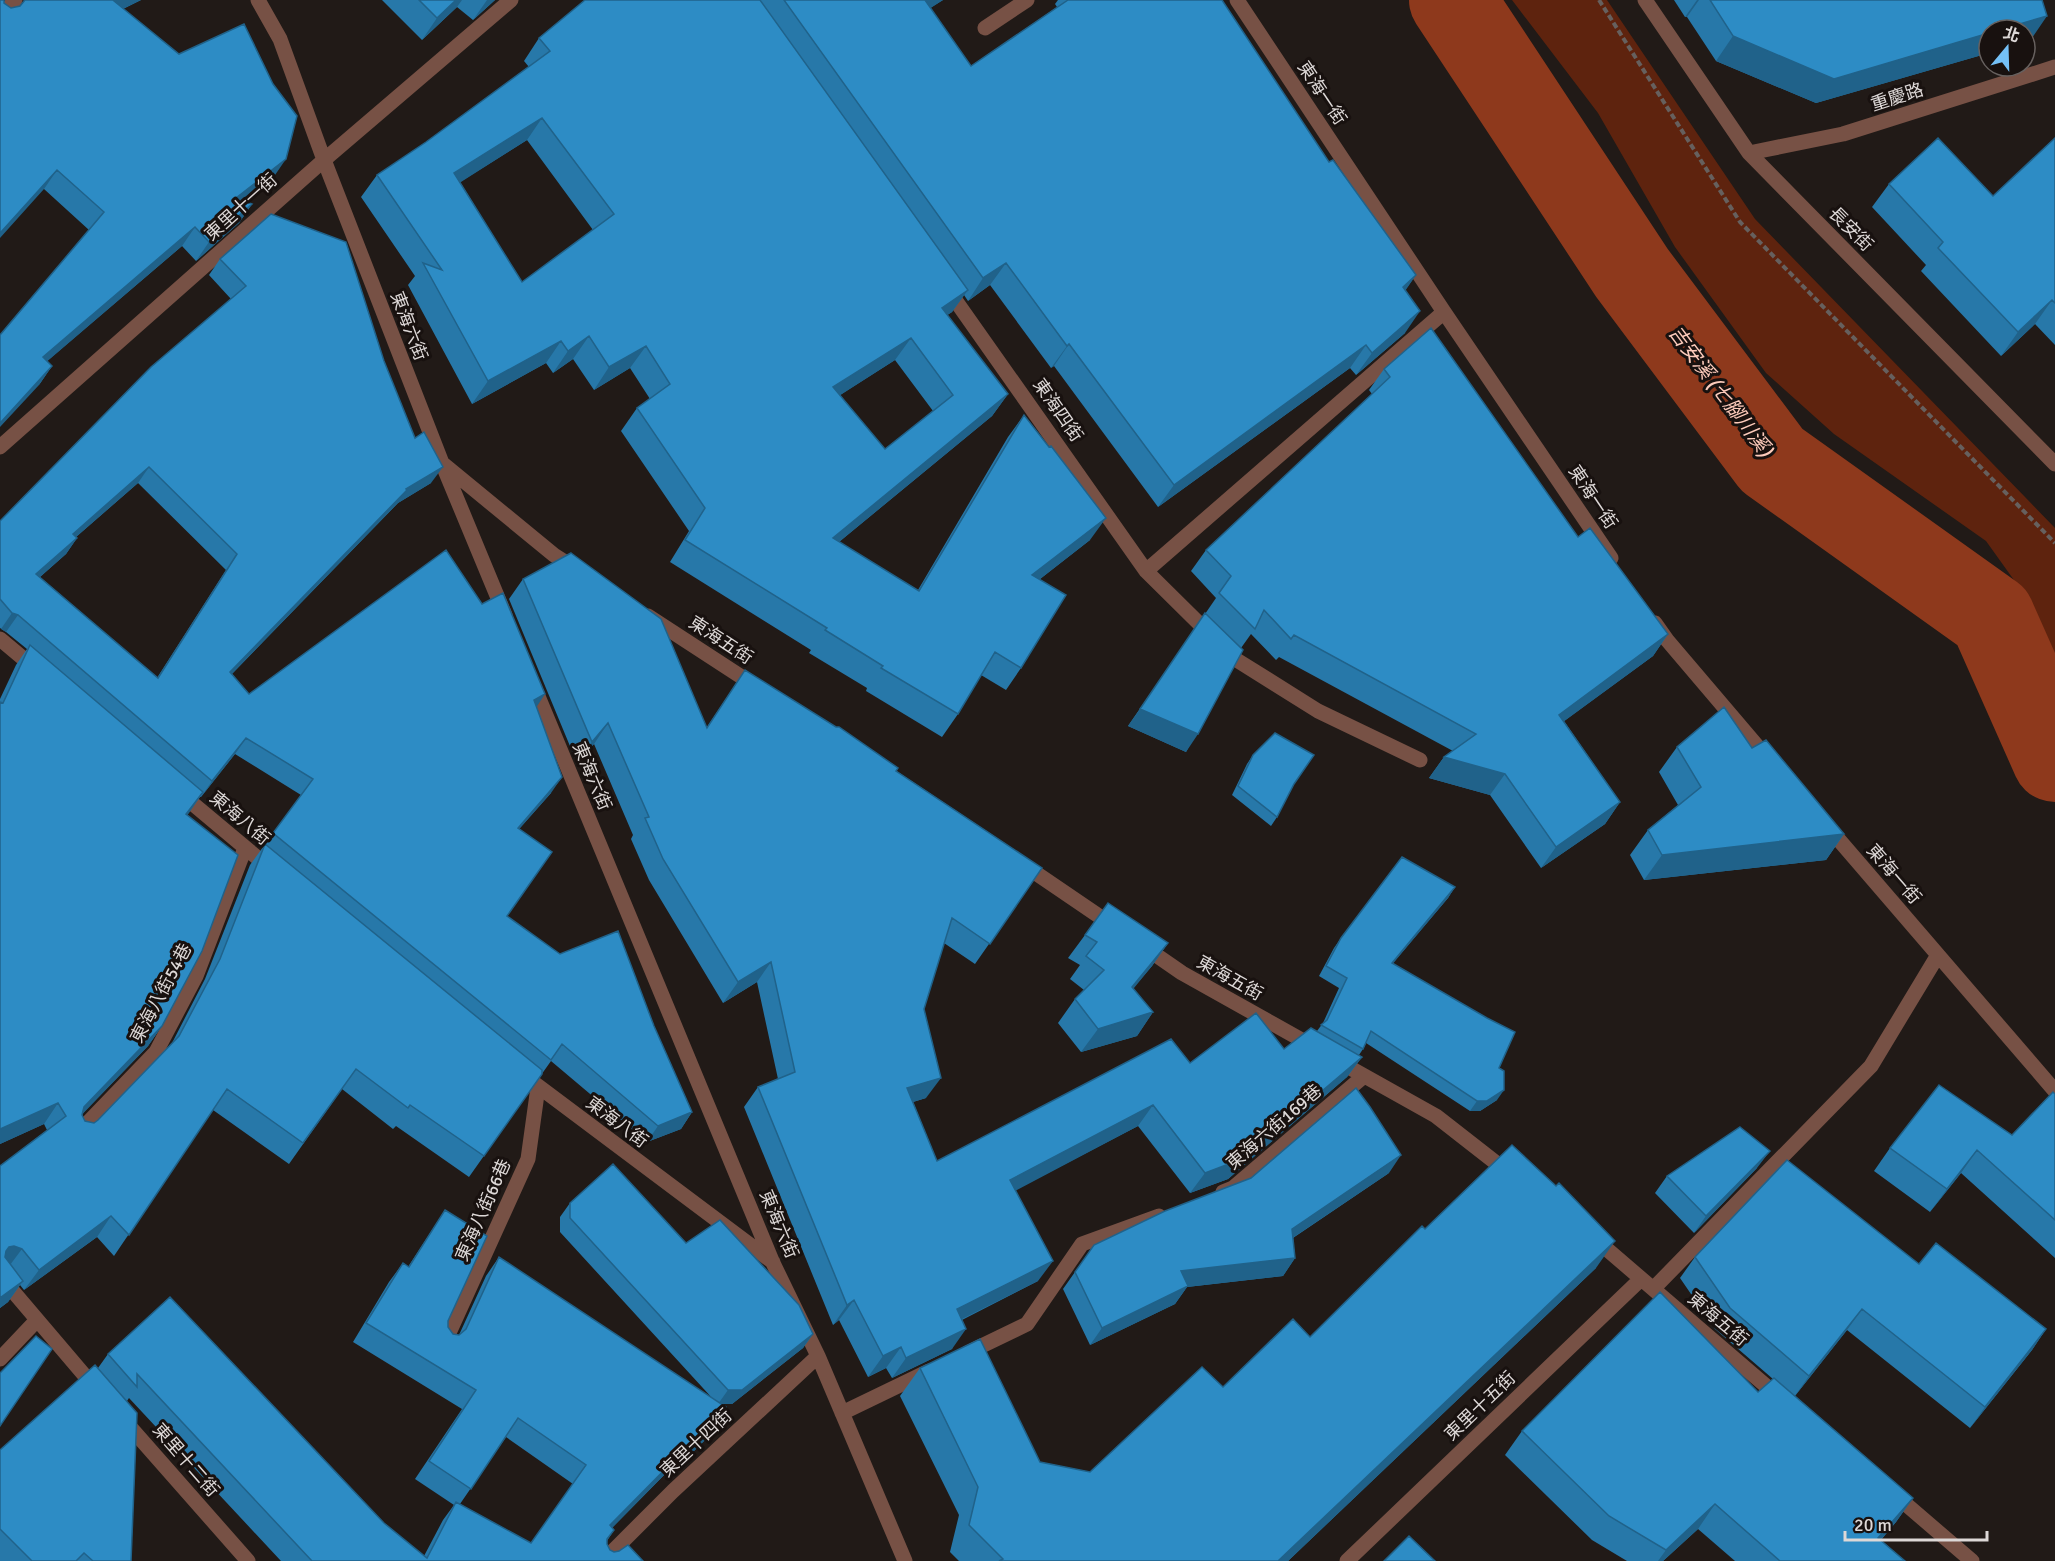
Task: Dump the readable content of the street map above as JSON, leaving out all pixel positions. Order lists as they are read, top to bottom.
{
  "streets": {
    "street": [
      "東海一街",
      "重慶路",
      "東里十一街",
      "長安街",
      "東海六街",
      "東海四街",
      "東海五街",
      "東海八街",
      "東海八街54巷",
      "東海六街169巷",
      "東海八街66巷",
      "東里十五街",
      "東里十四街",
      "東里十二街"
    ]
  },
  "crossings": [
    ["重慶路", "長安街"],
    ["東里十一街", "東海六街"],
    ["東海六街", "東海八街"],
    ["東海六街", "東里十四街"],
    ["東海五街", "東海六街169巷"],
    ["東海五街", "東里十五街"],
    ["東海八街", "東海八街54巷"],
    ["東海八街", "東海八街66巷"]
  ],
  "water": ["吉安溪 (七腳川溪)"],
  "scale_bar": "20 m",
  "north": "top"
}
